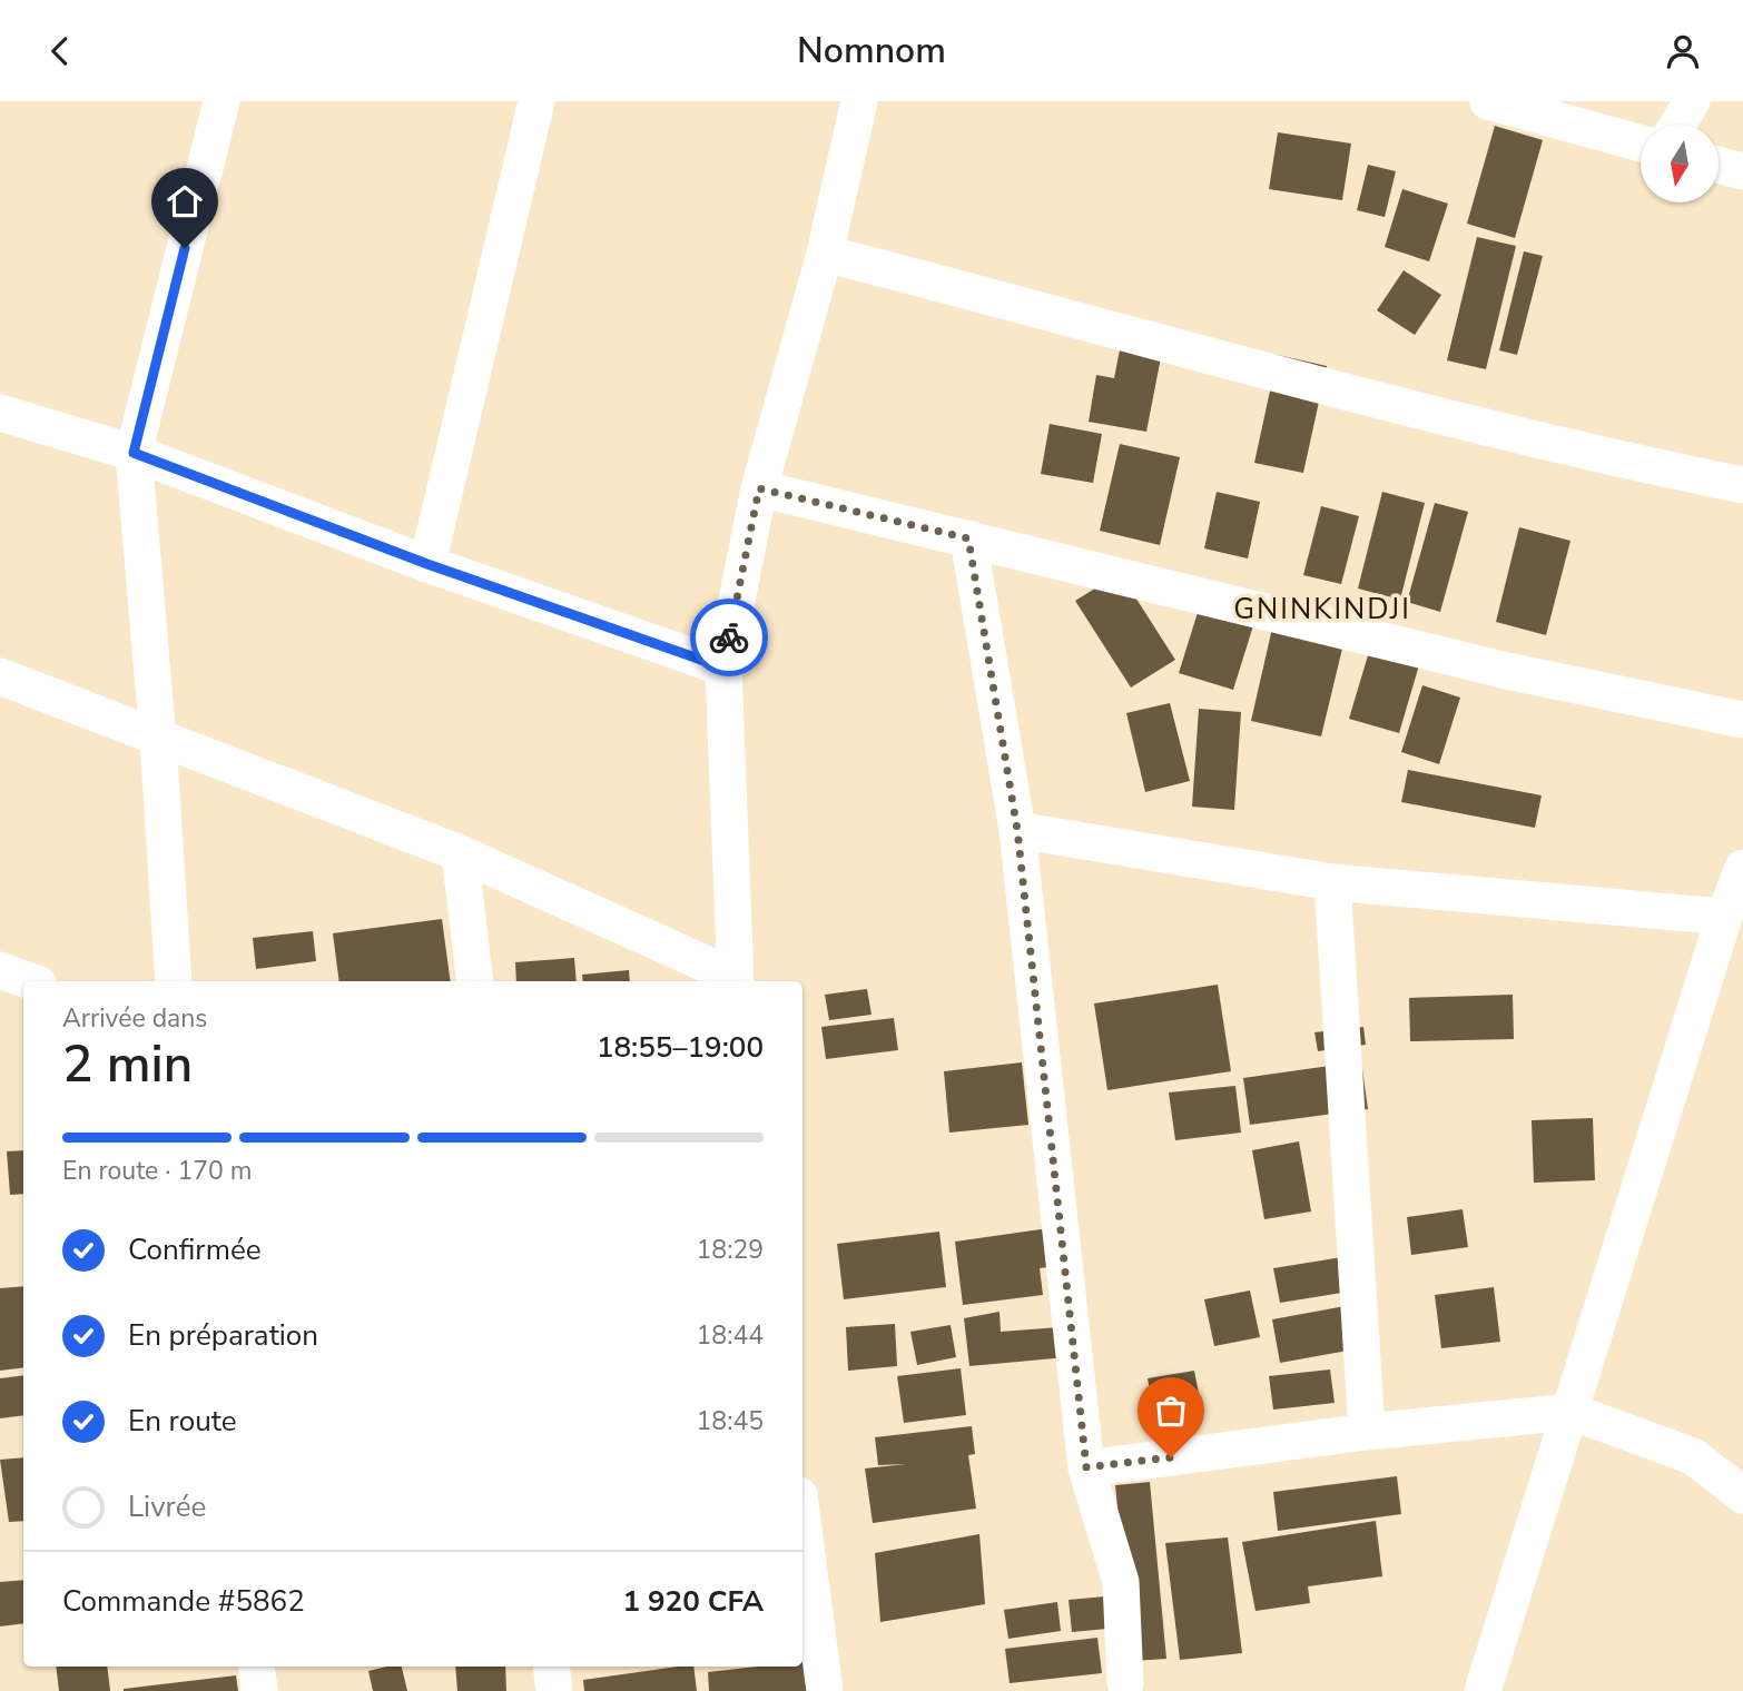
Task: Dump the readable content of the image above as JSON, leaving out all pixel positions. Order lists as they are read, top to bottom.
{
  "districts": ["GNINKINDJI"],
  "north": "bottom",
  "page": {
    "header": "Nomnom",
    "heading": ["2 min", "Arrivée dans", "18:55–19:00"],
    "panel": ["Commande #5862", "1 920 CFA"],
    "bar": "En route · 170 m",
    "list": [
      ["Confirmée", "18:29"],
      ["En préparation", "18:44"],
      ["En route", "18:45"],
      "Livrée"
    ]
  }
}
